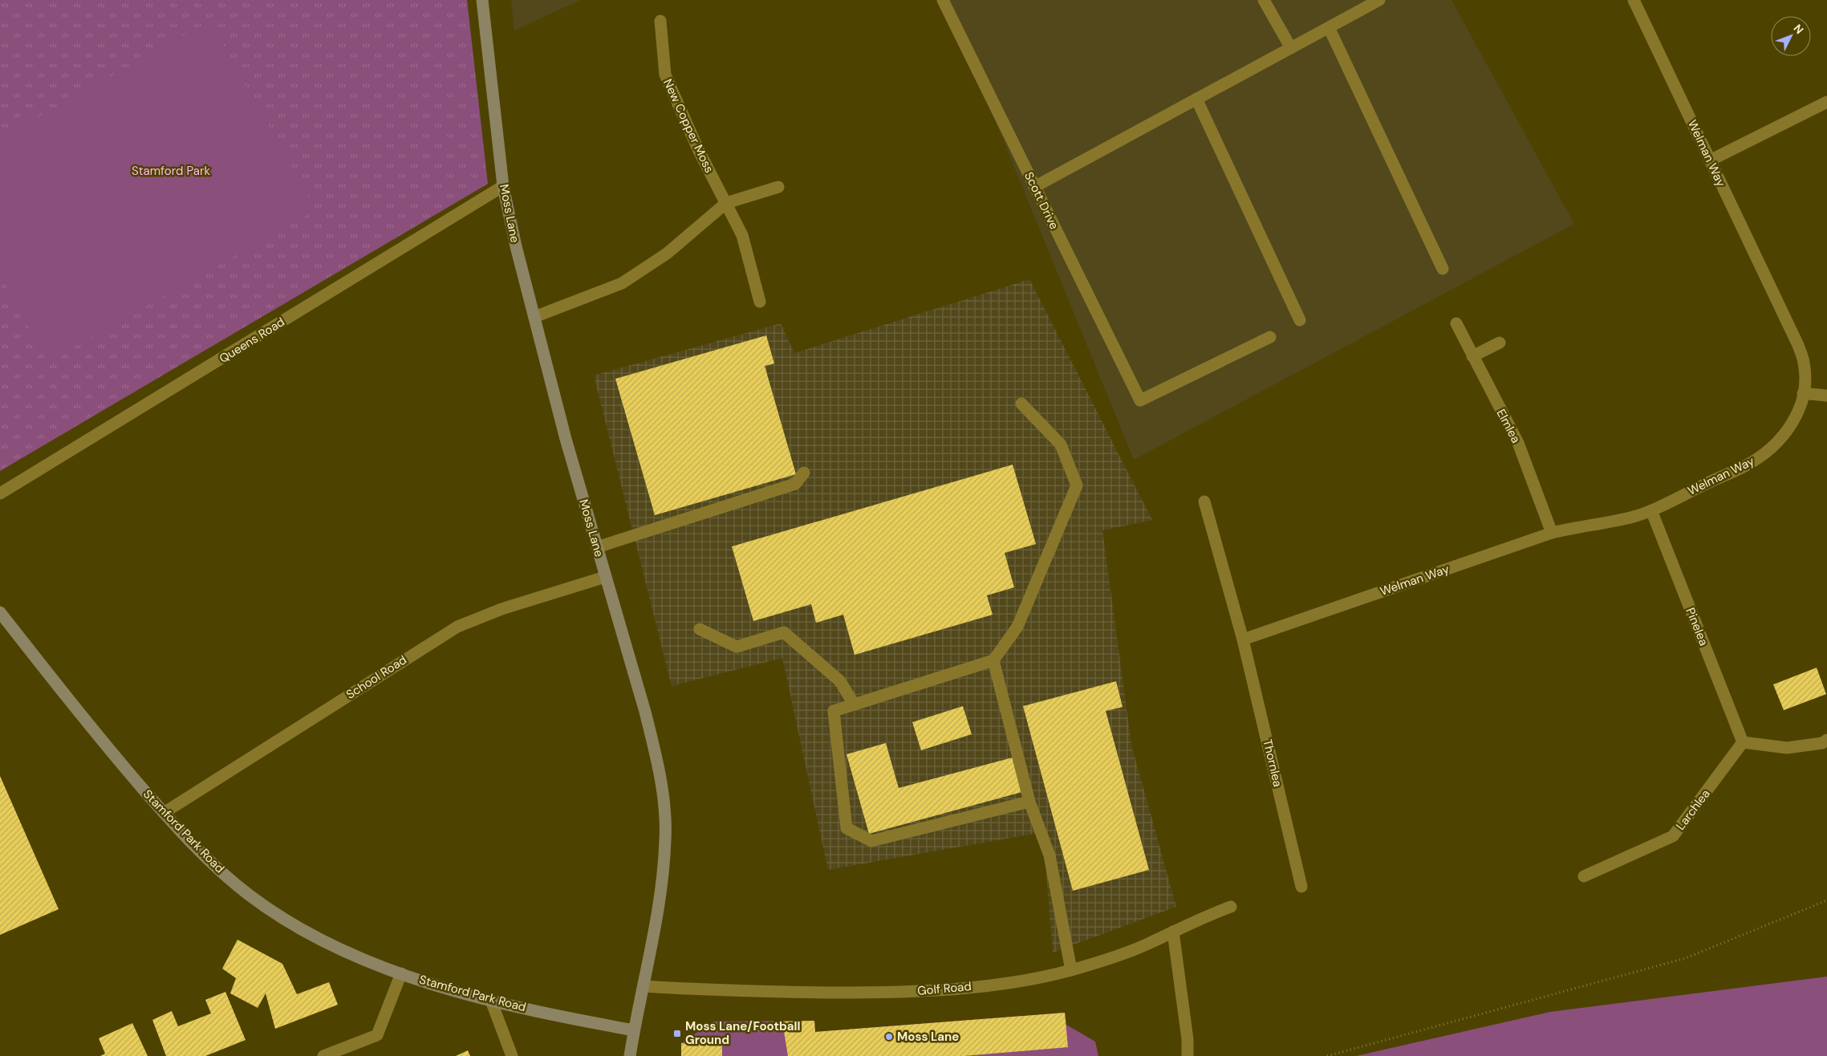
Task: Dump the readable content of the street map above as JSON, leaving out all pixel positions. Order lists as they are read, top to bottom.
{
  "streets": {
    "street": [
      "New Copper Moss",
      "Welman Way",
      "Scott Drive",
      "Moss Lane",
      "Queens Road",
      "Elmlea",
      "Pinelea",
      "School Road",
      "Thornlea",
      "Larchlea",
      "Stamford Park Road",
      "Golf Road"
    ]
  },
  "crossings": [
    ["Welman Way", "Elmlea"],
    ["Welman Way", "Pinelea"],
    ["Welman Way", "Thornlea"],
    ["Moss Lane", "Queens Road"],
    ["Moss Lane", "School Road"],
    ["Moss Lane", "Stamford Park Road"],
    ["Moss Lane", "Golf Road"],
    ["Pinelea", "Larchlea"],
    ["School Road", "Stamford Park Road"]
  ],
  "parks": ["Stamford Park"],
  "places": {
    "transit": ["Moss Lane/Football Ground"],
    "other": ["Moss Lane"]
  },
  "north": "top right"
}
